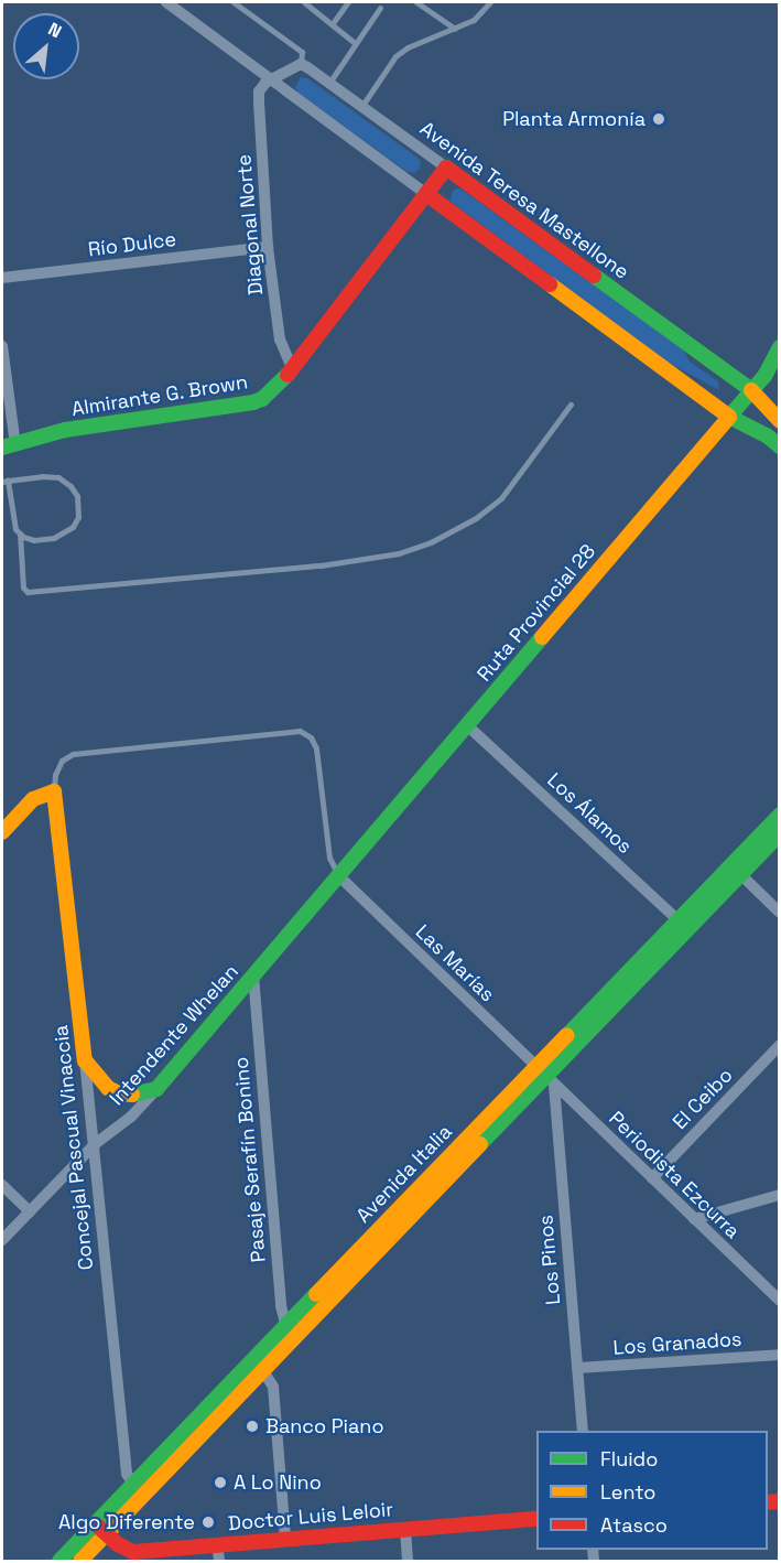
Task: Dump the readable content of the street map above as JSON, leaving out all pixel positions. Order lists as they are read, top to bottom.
{
  "streets": {
    "main road": [
      "Avenida Teresa Mastellone",
      "Almirante G. Brown",
      "Ruta Provincial 28",
      "Intendente Whelan",
      "Concejal Pascual Vinaccia",
      "Avenida Italia",
      "Doctor Luis Leloir"
    ],
    "street": [
      "Diagonal Norte",
      "Río Dulce",
      "Los Álamos",
      "Las Marías",
      "El Ceibo",
      "Pasaje Serafín Bonino",
      "Periodista Ezcurra",
      "Los Pinos",
      "Los Granados"
    ]
  },
  "crossings": [
    ["Avenida Teresa Mastellone", "Almirante G. Brown"],
    ["Avenida Teresa Mastellone", "Ruta Provincial 28"],
    ["Diagonal Norte", "Río Dulce"],
    ["Diagonal Norte", "Almirante G. Brown"],
    ["Ruta Provincial 28", "Los Álamos"],
    ["Ruta Provincial 28", "Las Marías"],
    ["Ruta Provincial 28", "Intendente Whelan"],
    ["Los Álamos", "Avenida Italia"],
    ["Las Marías", "Intendente Whelan"],
    ["Las Marías", "Avenida Italia"],
    ["Las Marías", "Periodista Ezcurra"],
    ["Las Marías", "Los Pinos"],
    ["Intendente Whelan", "Concejal Pascual Vinaccia"],
    ["Intendente Whelan", "Pasaje Serafín Bonino"],
    ["El Ceibo", "Periodista Ezcurra"],
    ["Concejal Pascual Vinaccia", "Avenida Italia"],
    ["Pasaje Serafín Bonino", "Avenida Italia"],
    ["Avenida Italia", "Periodista Ezcurra"],
    ["Avenida Italia", "Los Pinos"],
    ["Avenida Italia", "Doctor Luis Leloir"],
    ["Periodista Ezcurra", "Los Pinos"],
    ["Los Pinos", "Los Granados"]
  ],
  "places": [
    "Planta Armonía",
    "Banco Piano",
    "A Lo Nino",
    "Algo Diferente"
  ],
  "legend": ["Fluido", "Lento", "Atasco"],
  "north": "top right"
}
